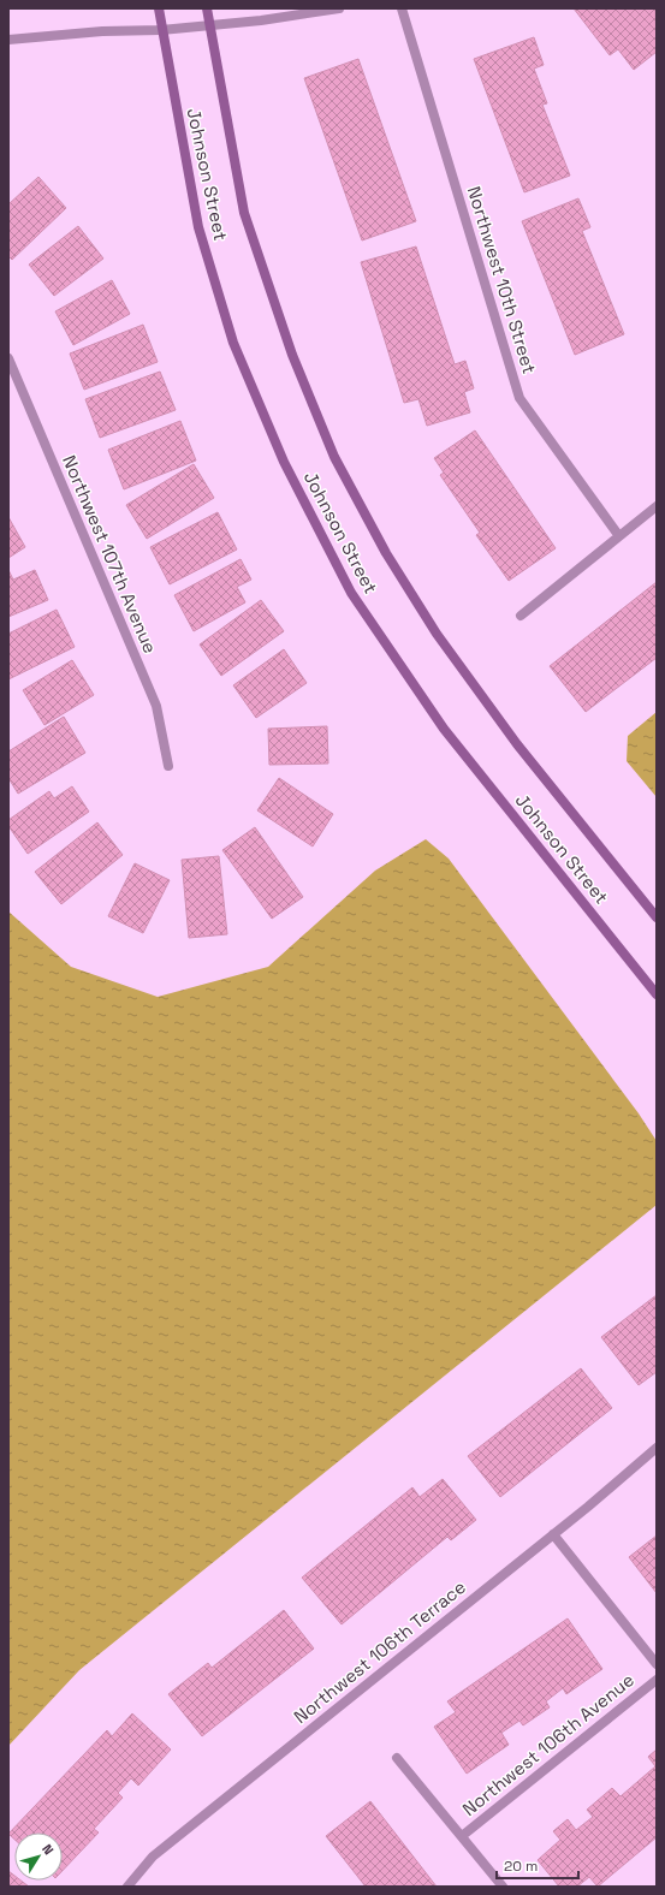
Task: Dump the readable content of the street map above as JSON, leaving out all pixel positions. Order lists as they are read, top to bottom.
{
  "streets": {
    "street": [
      "Johnson Street",
      "Northwest 10th Street",
      "Northwest 107th Avenue",
      "Northwest 106th Terrace",
      "Northwest 106th Avenue"
    ]
  },
  "scale_bar": "20 m",
  "north": "top right"
}
